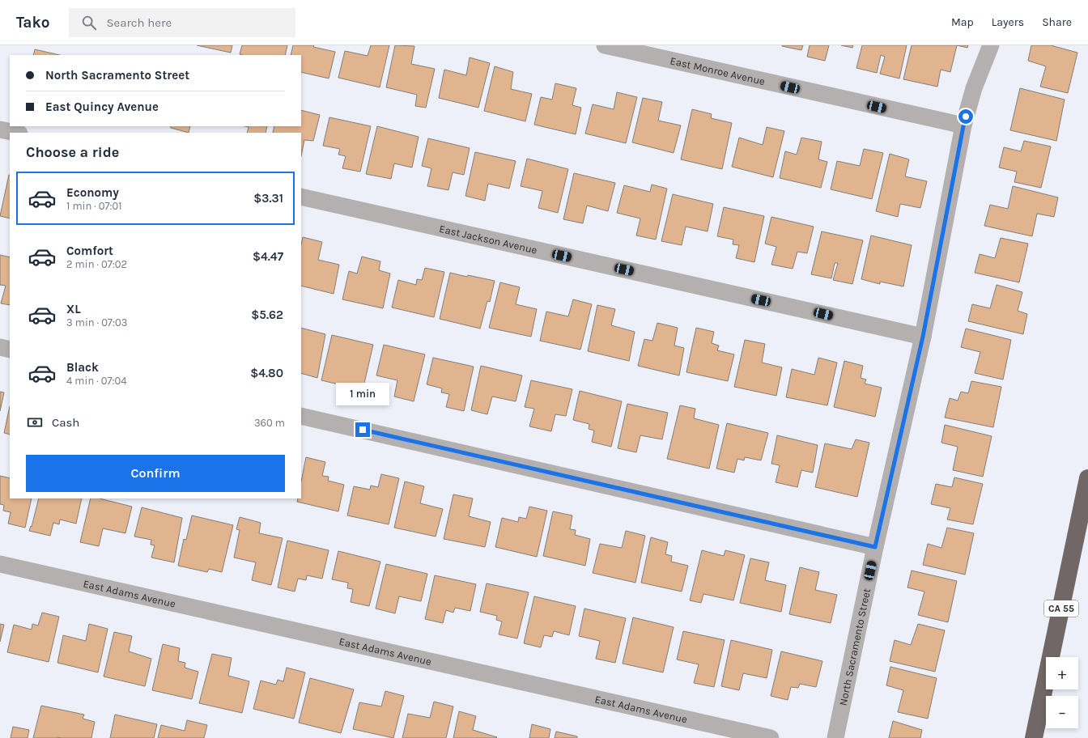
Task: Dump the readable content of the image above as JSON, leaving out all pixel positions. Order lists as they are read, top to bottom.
{
  "streets": {
    "highway": ["CA 55"],
    "street": [
      "East Monroe Avenue",
      "East Jackson Avenue",
      "East Adams Avenue",
      "North Sacramento Street"
    ]
  },
  "crossings": [
    ["East Monroe Avenue", "North Sacramento Street"],
    ["East Jackson Avenue", "North Sacramento Street"]
  ],
  "page": {
    "header": "Tako",
    "search": "Search here",
    "nav": ["Map", "Layers", "Share"],
    "banner": ["North Sacramento Street", "East Quincy Avenue"],
    "heading": "Choose a ride",
    "list": [
      {
        "name": "Economy",
        "note": "1 min · 07:01",
        "value": "$3.31"
      },
      {
        "name": "Comfort",
        "note": "2 min · 07:02",
        "value": "$4.47"
      },
      {
        "name": "XL",
        "note": "3 min · 07:03",
        "value": "$5.62"
      },
      {
        "name": "Black",
        "note": "4 min · 07:04",
        "value": "$4.80"
      }
    ],
    "bubble": "1 min",
    "pay": ["Cash", "360 m"],
    "buttons": "Confirm",
    "map_buttons": ["+", "−"]
  }
}
